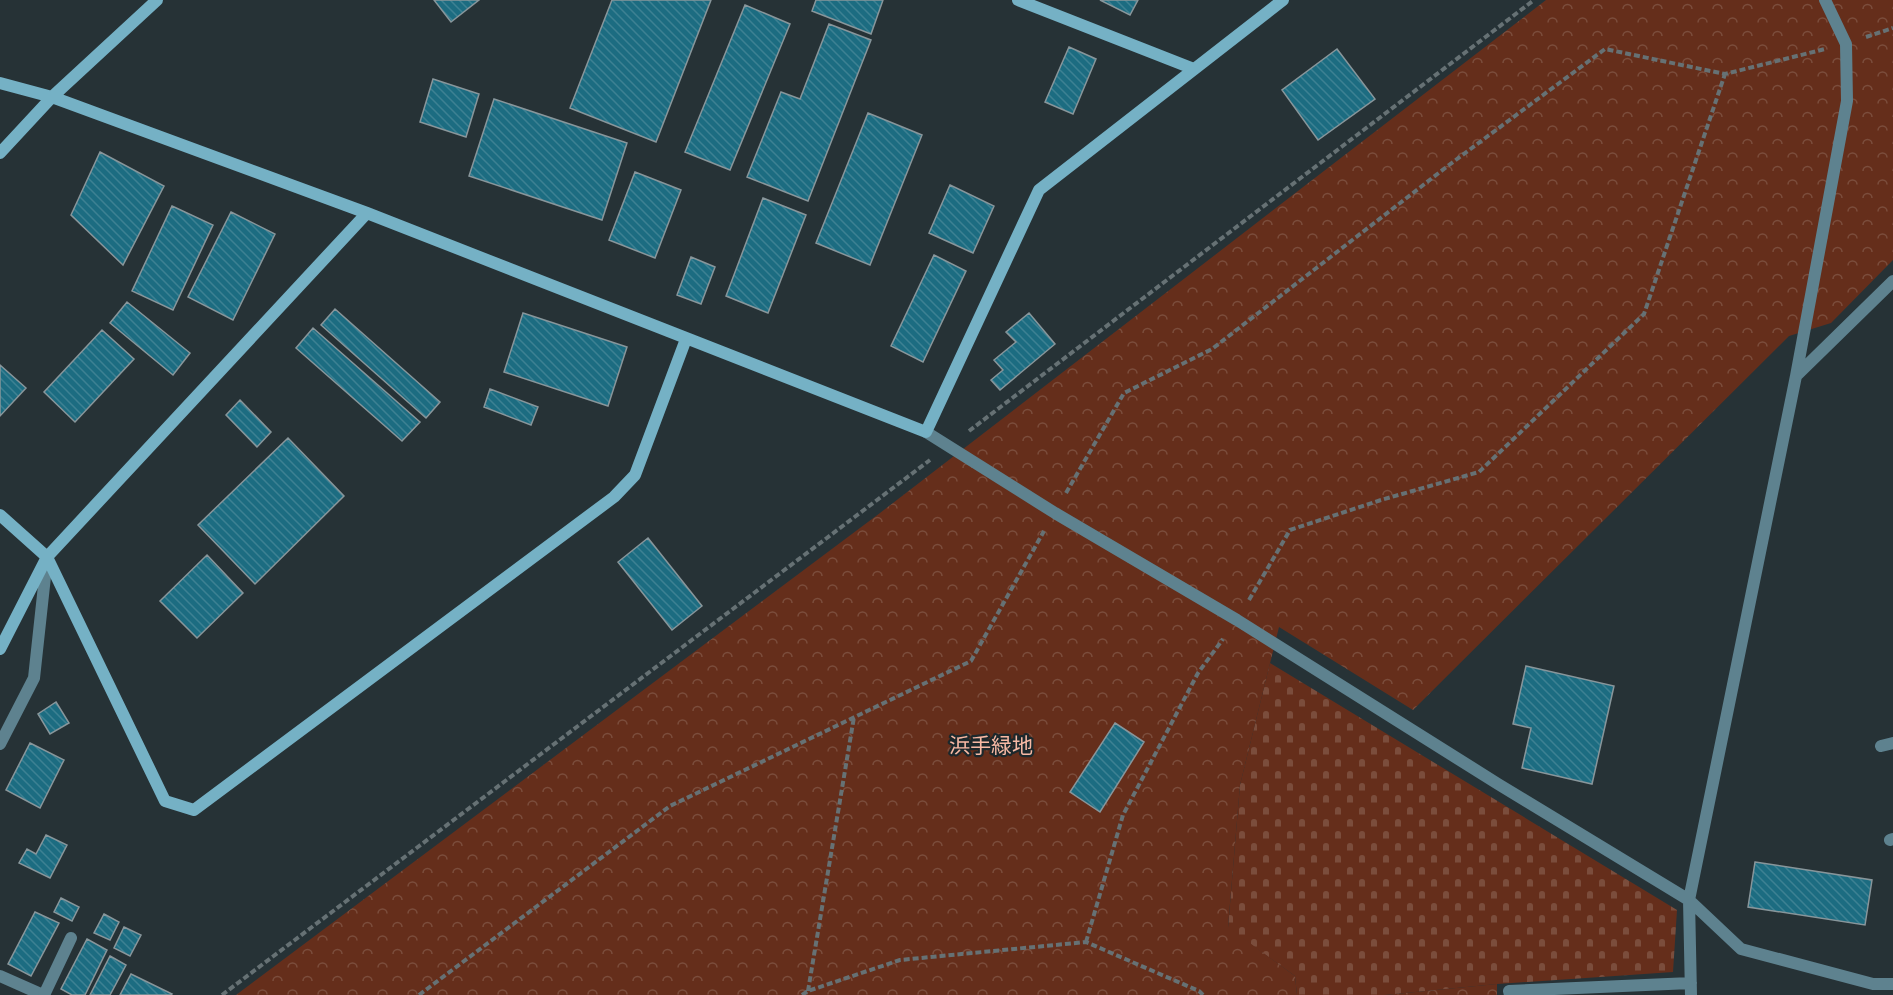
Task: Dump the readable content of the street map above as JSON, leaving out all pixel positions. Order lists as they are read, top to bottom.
{
  "parks": ["浜手緑地"]
}
